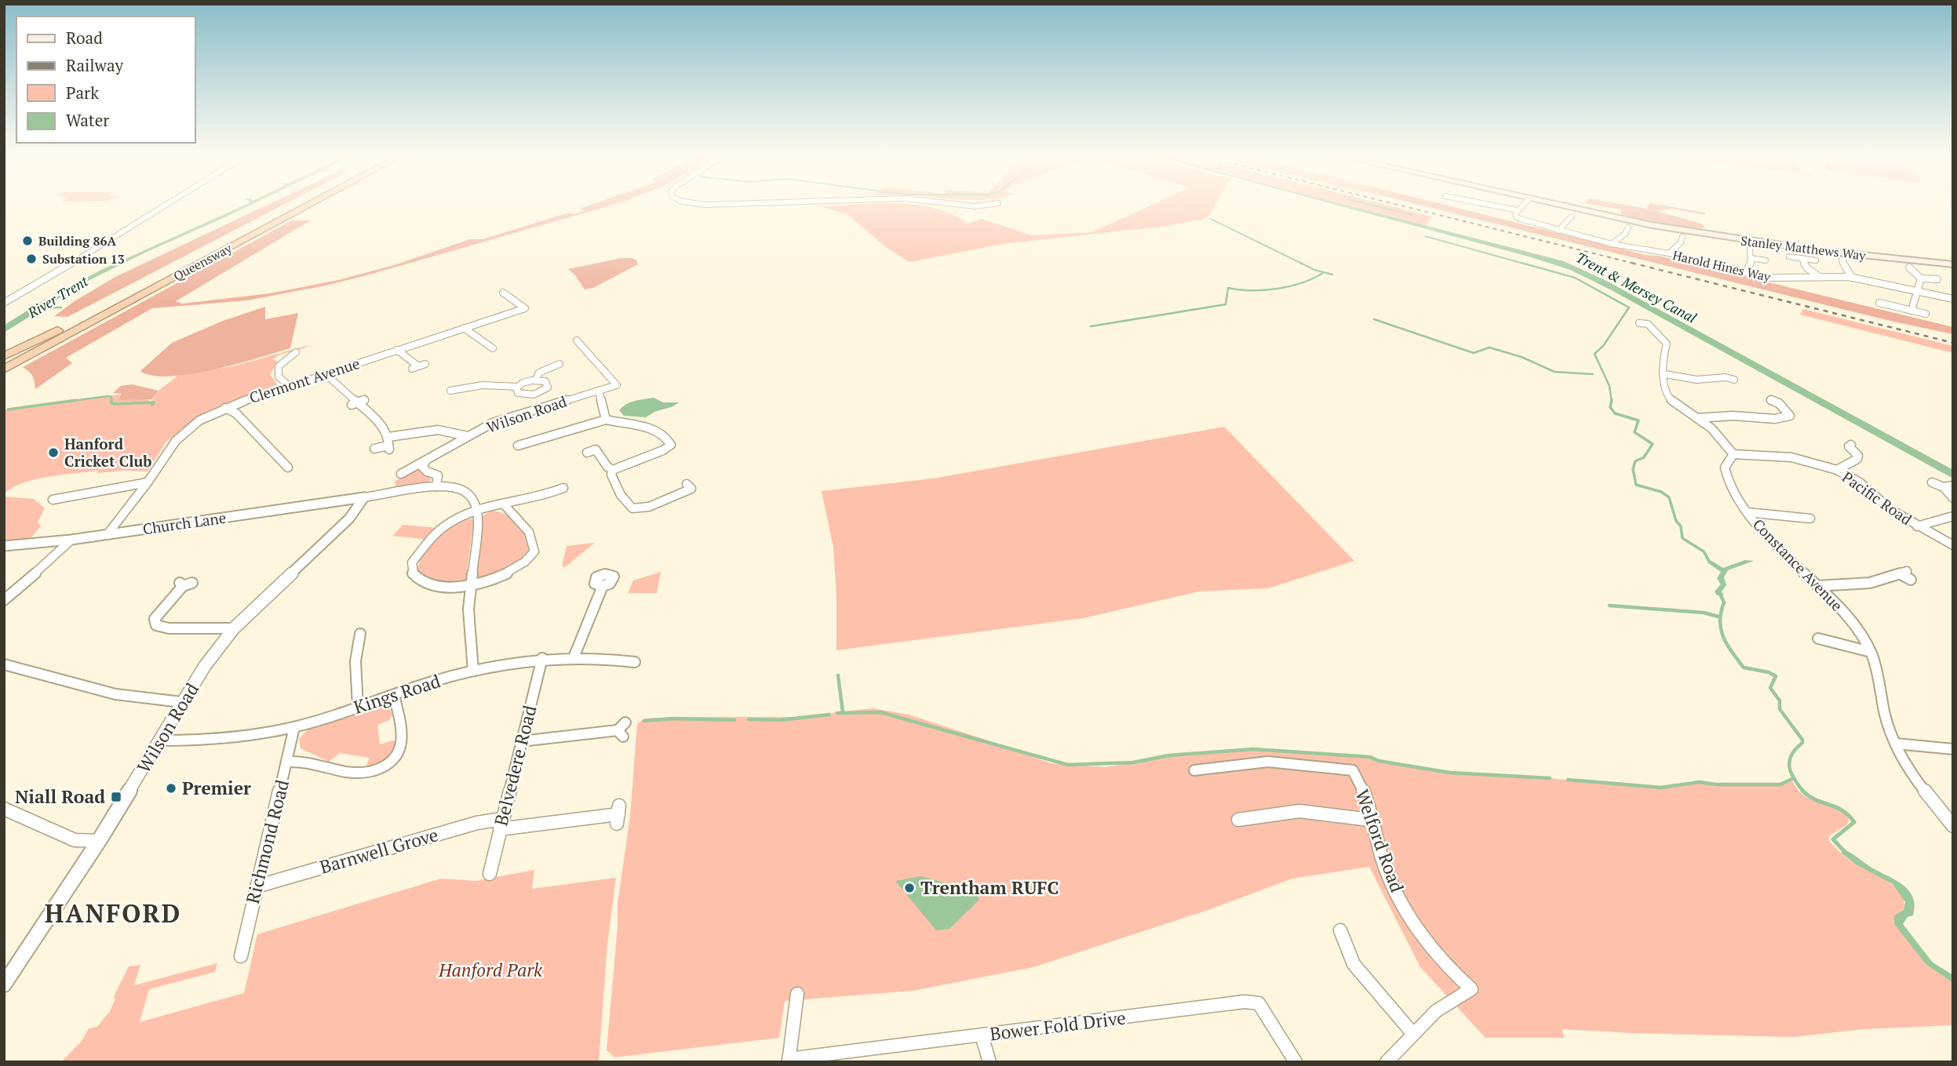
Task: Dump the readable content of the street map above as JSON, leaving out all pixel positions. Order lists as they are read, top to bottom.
{
  "streets": {
    "highway": ["Queensway"],
    "main road": ["Stanley Matthews Way"],
    "street": [
      "Harold Hines Way",
      "Clermont Avenue",
      "Wilson Road",
      "Pacific Road",
      "Church Lane",
      "Constance Avenue",
      "Kings Road",
      "Belvedere Road",
      "Welford Road",
      "Richmond Road",
      "Barnwell Grove",
      "Bower Fold Drive"
    ]
  },
  "crossings": [
    ["Clermont Avenue", "Church Lane"],
    ["Wilson Road", "Church Lane"],
    ["Wilson Road", "Kings Road"],
    ["Pacific Road", "Constance Avenue"],
    ["Kings Road", "Belvedere Road"],
    ["Kings Road", "Richmond Road"],
    ["Belvedere Road", "Barnwell Grove"],
    ["Richmond Road", "Barnwell Grove"]
  ],
  "districts": ["HANFORD"],
  "water": ["Trent & Mersey Canal", "River Trent"],
  "parks": ["Hanford Park"],
  "places": {
    "other": [
      "Building 86A",
      "Substation 13",
      "Hanford Cricket Club",
      "Premier",
      "Trentham RUFC"
    ],
    "transit": ["Niall Road"]
  },
  "legend": [
    "Road",
    "Railway",
    "Park",
    "Water"
  ]
}
